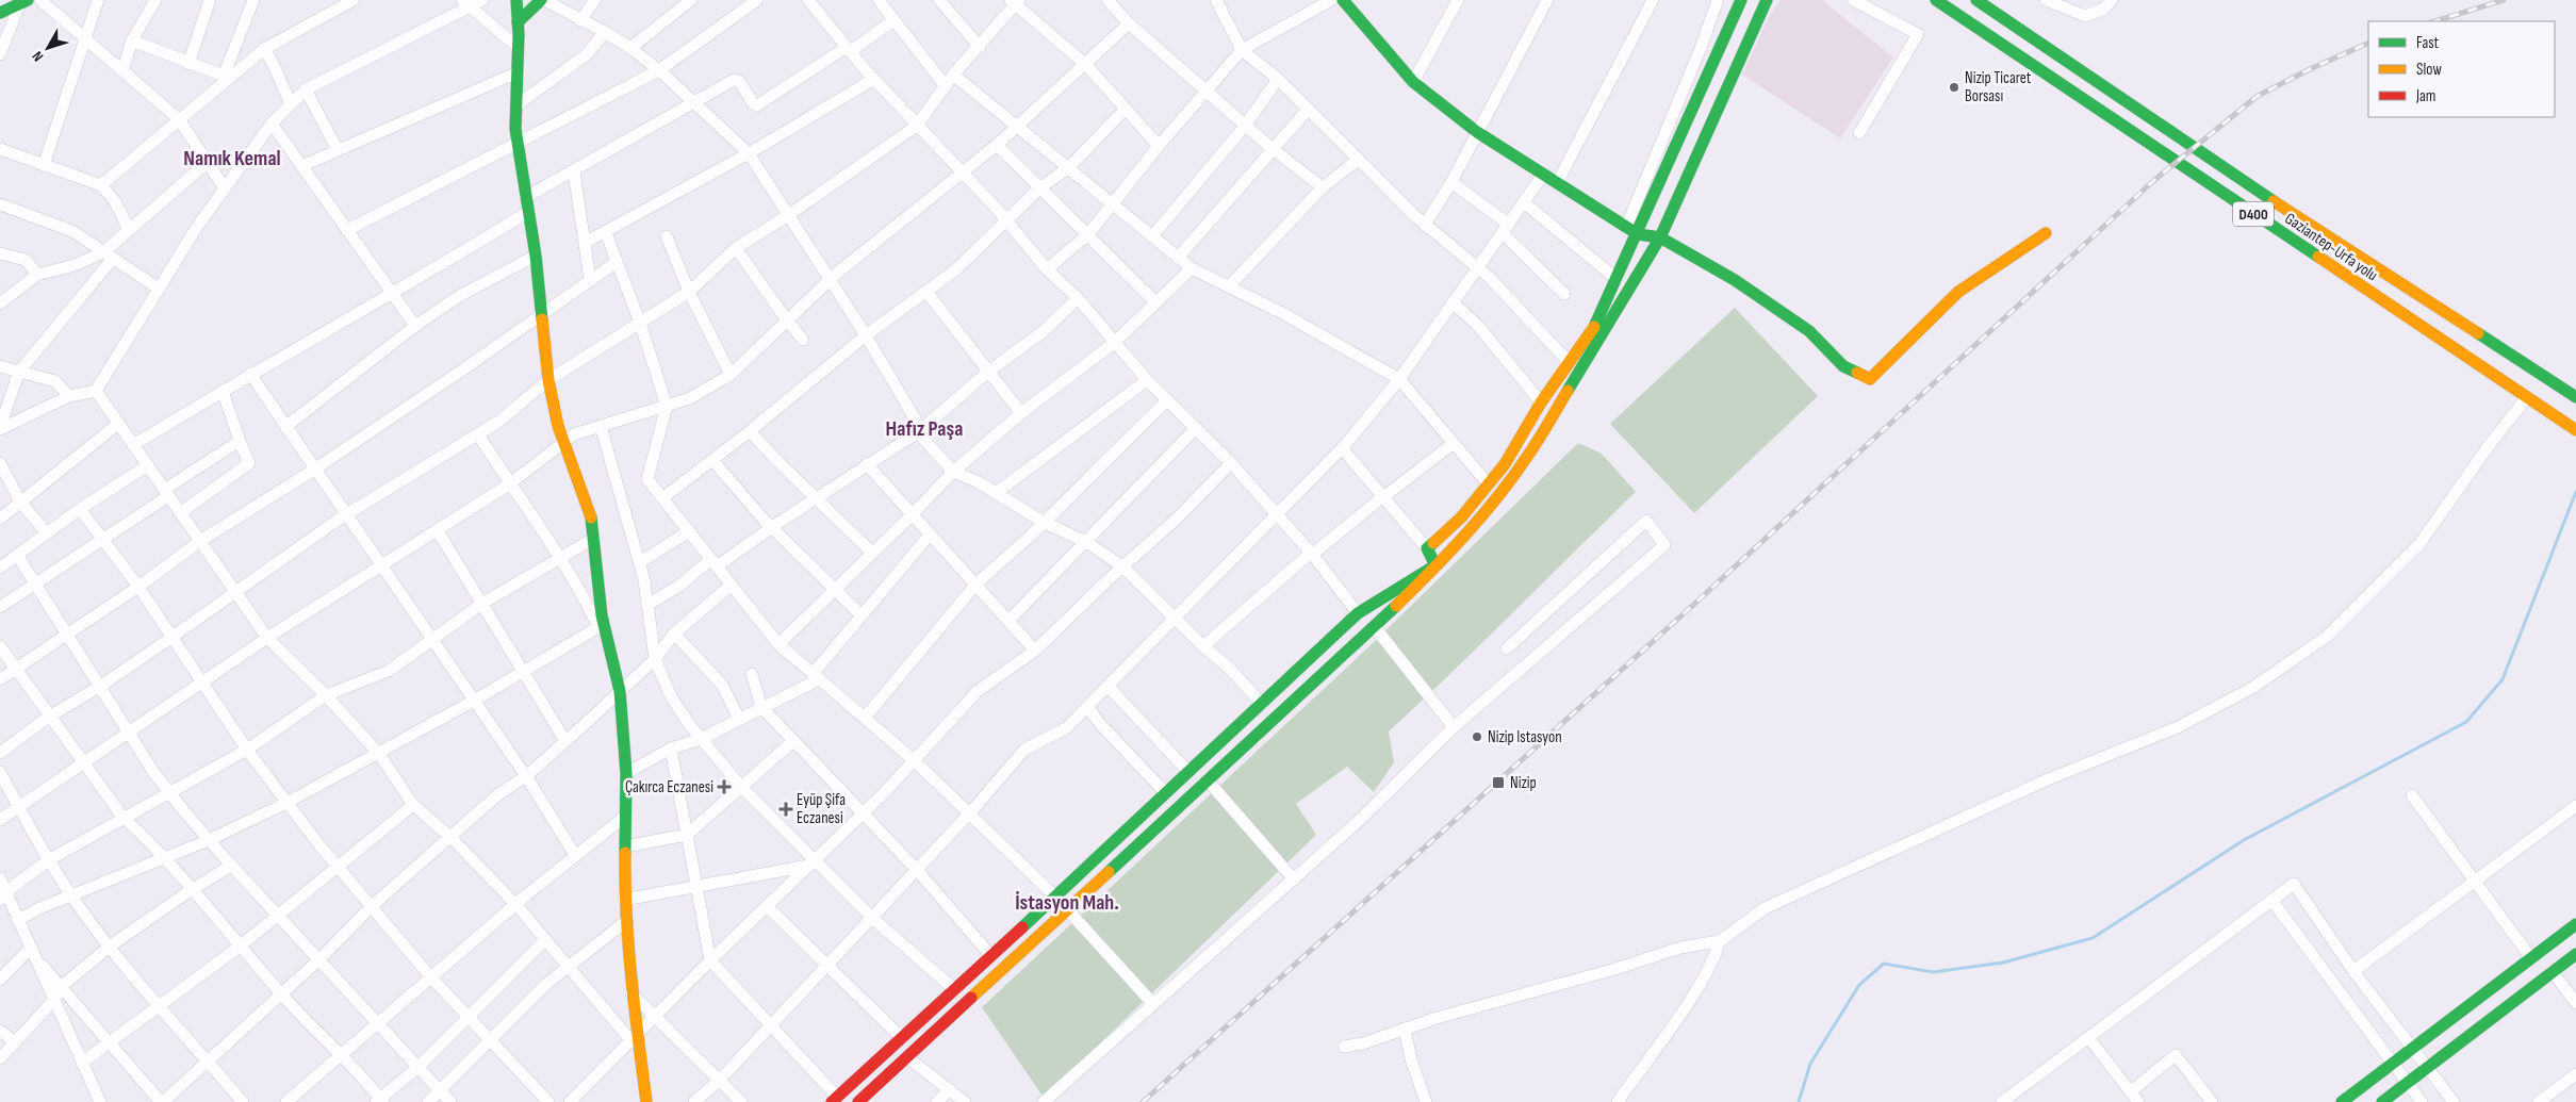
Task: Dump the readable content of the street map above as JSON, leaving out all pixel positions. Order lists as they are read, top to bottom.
{
  "streets": {
    "main road": ["D400", "Gaziantep-Urfa yolu"]
  },
  "districts": ["Namık Kemal", "Hafız Paşa", "İstasyon Mah."],
  "places": {
    "other": ["Nizip Ticaret Borsası", "Nizip Istasyon"],
    "transit": ["Nizip"],
    "health": ["Çakırca Eczanesi", "Eyüp Şifa Eczanesi"]
  },
  "legend": ["Fast", "Slow", "Jam"],
  "north": "bottom left"
}
